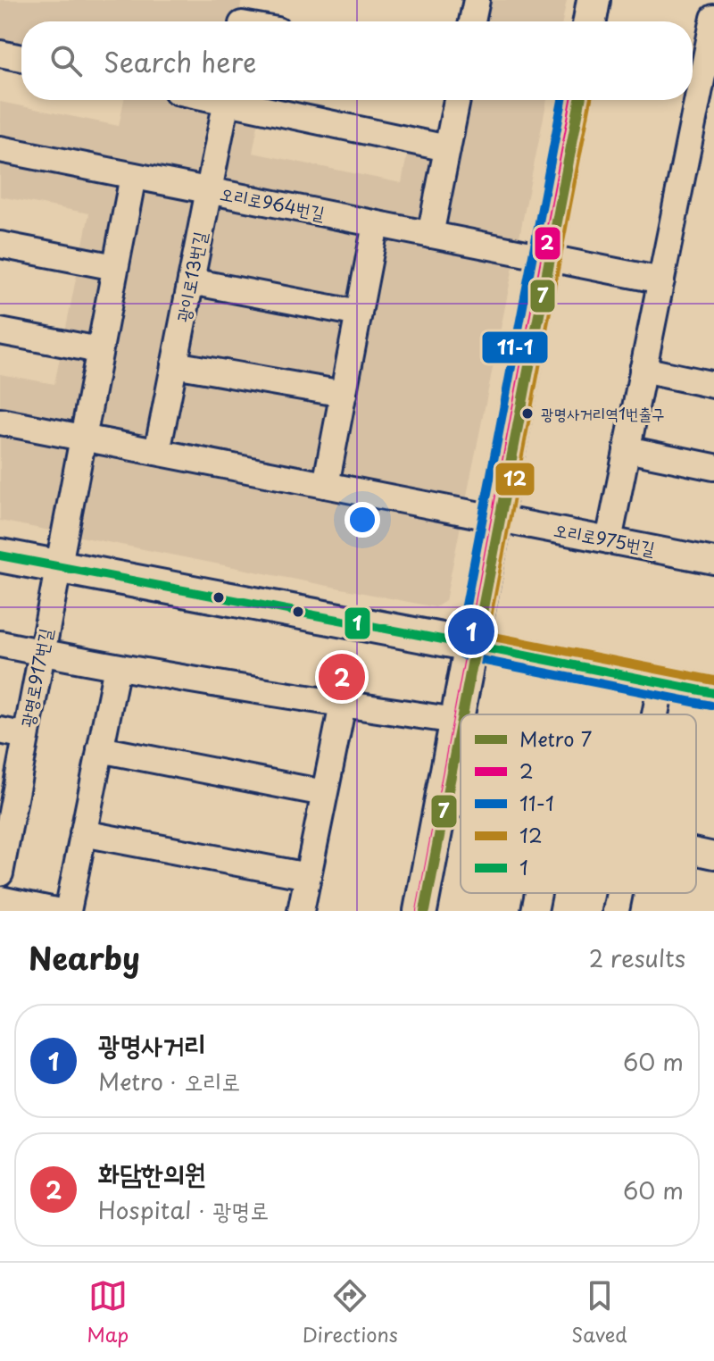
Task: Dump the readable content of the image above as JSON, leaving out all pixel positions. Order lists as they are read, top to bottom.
{
  "streets": {
    "street": [
      "오리로964번길",
      "광이로13번길",
      "오리로975번길",
      "광명로917번길"
    ]
  },
  "crossings": [
    ["오리로964번길", "광이로13번길"],
    ["오리로964번길", "광명로917번길"],
    ["광이로13번길", "오리로975번길"],
    ["오리로975번길", "광명로917번길"]
  ],
  "places": ["광명사거리역1번출구"],
  "lines": [
    "metro line 7",
    "transit line 2",
    "transit line 11-1",
    "transit line 12",
    "transit line 1"
  ],
  "legend": [
    "Metro 7",
    "2",
    "11-1",
    "12",
    "1"
  ],
  "page": {
    "search": "Search here",
    "pins": ["1", "2"],
    "heading": ["Nearby", "2 results"],
    "list": [
      {
        "mark": "1",
        "name": "광명사거리",
        "note": "Metro · 오리로",
        "value": "60 m"
      },
      {
        "mark": "2",
        "name": "화담한의원",
        "note": "Hospital · 광명로",
        "value": "60 m"
      }
    ],
    "nav": ["Map", "Directions", "Saved"]
  }
}
